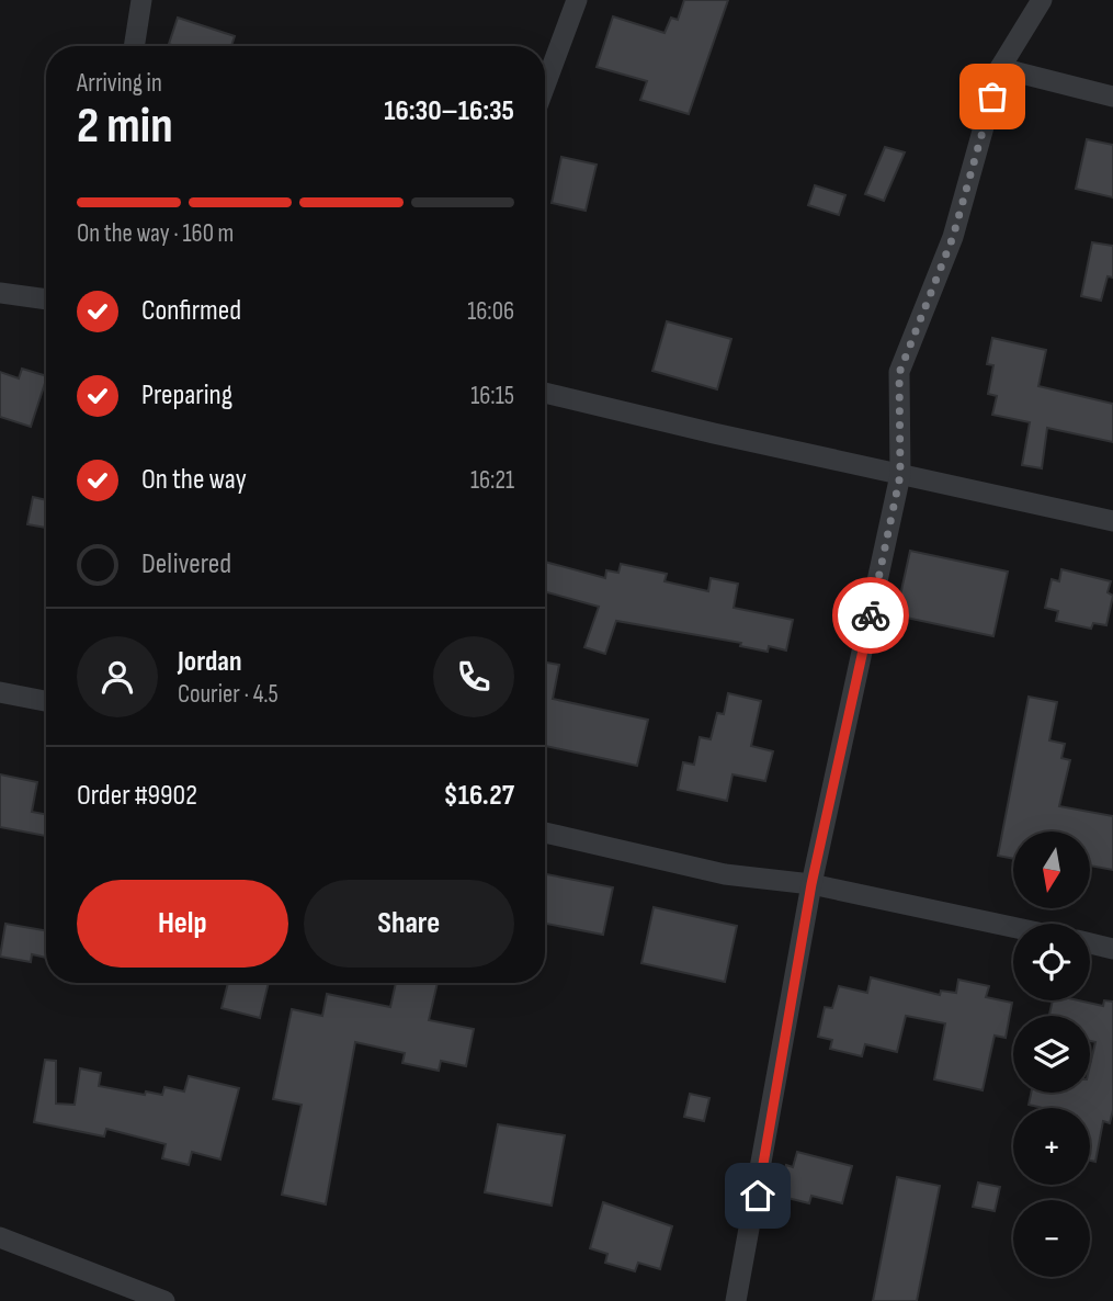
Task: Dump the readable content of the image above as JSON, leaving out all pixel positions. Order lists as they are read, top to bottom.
{
  "north": "bottom",
  "page": {
    "heading": ["2 min", "Arriving in", "16:30–16:35"],
    "panel": [
      "Jordan",
      "Courier · 4.5",
      "Order #9902",
      "$16.27"
    ],
    "bar": "On the way · 160 m",
    "list": [
      ["Confirmed", "16:06"],
      ["Preparing", "16:15"],
      ["On the way", "16:21"],
      "Delivered"
    ],
    "map_buttons": ["+", "−"],
    "buttons": ["Help", "Share"]
  }
}
